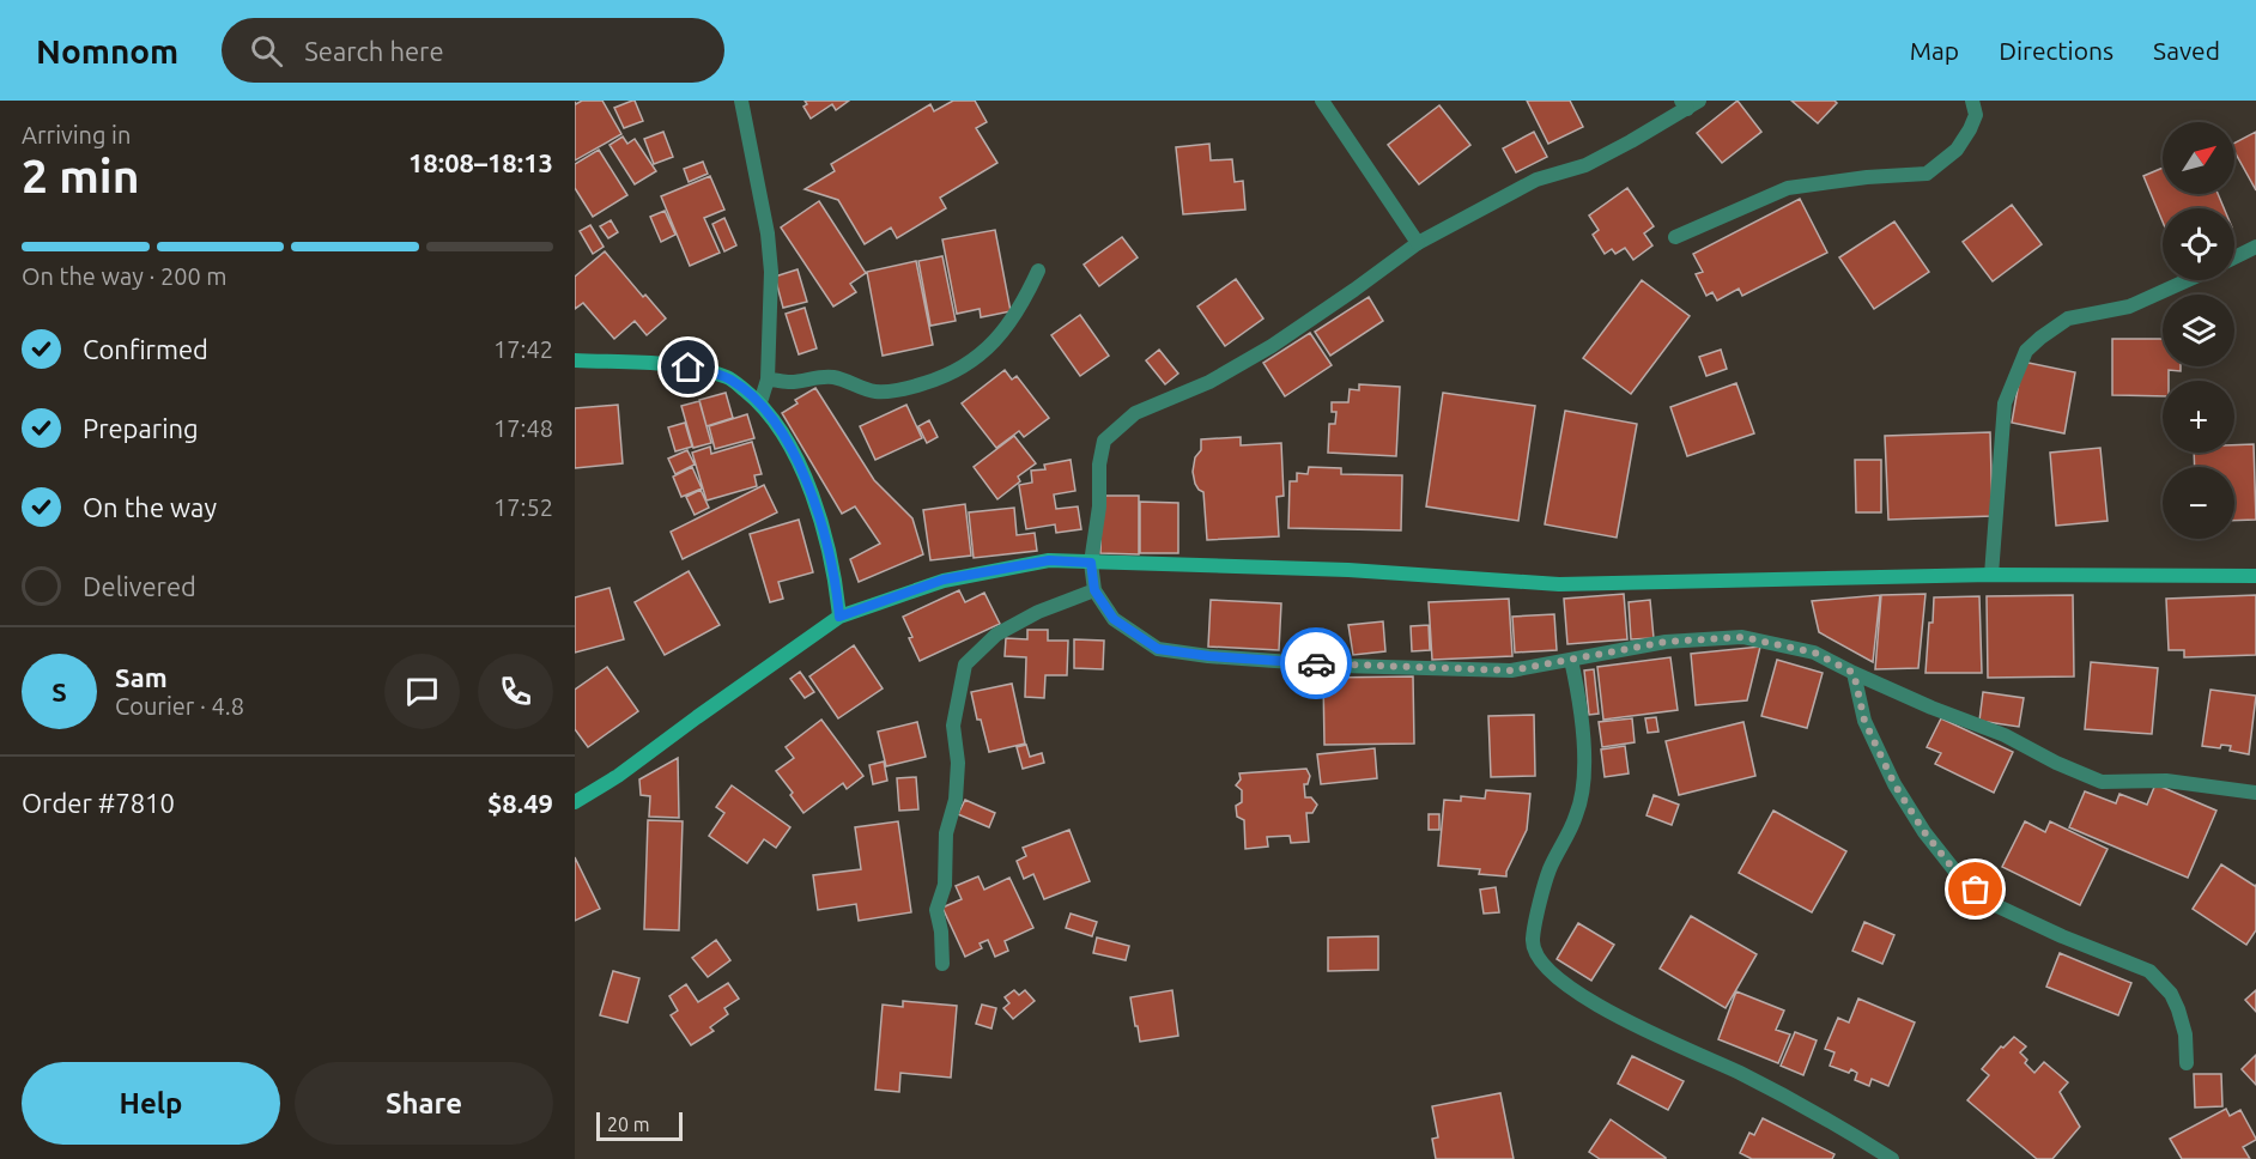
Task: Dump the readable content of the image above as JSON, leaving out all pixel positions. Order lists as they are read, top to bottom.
{
  "scale_bar": "20 m",
  "north": "top right",
  "page": {
    "header": "Nomnom",
    "search": "Search here",
    "nav": ["Map", "Directions", "Saved"],
    "heading": ["2 min", "Arriving in", "18:08–18:13"],
    "panel": [
      "Sam",
      "Courier · 4.8",
      "Order #7810",
      "$8.49"
    ],
    "map_buttons": ["+", "−"],
    "bar": "On the way · 200 m",
    "list": [
      ["Confirmed", "17:42"],
      ["Preparing", "17:48"],
      ["On the way", "17:52"],
      "Delivered"
    ],
    "round": "S",
    "buttons": ["Help", "Share"],
    "scale": "20 m"
  }
}
